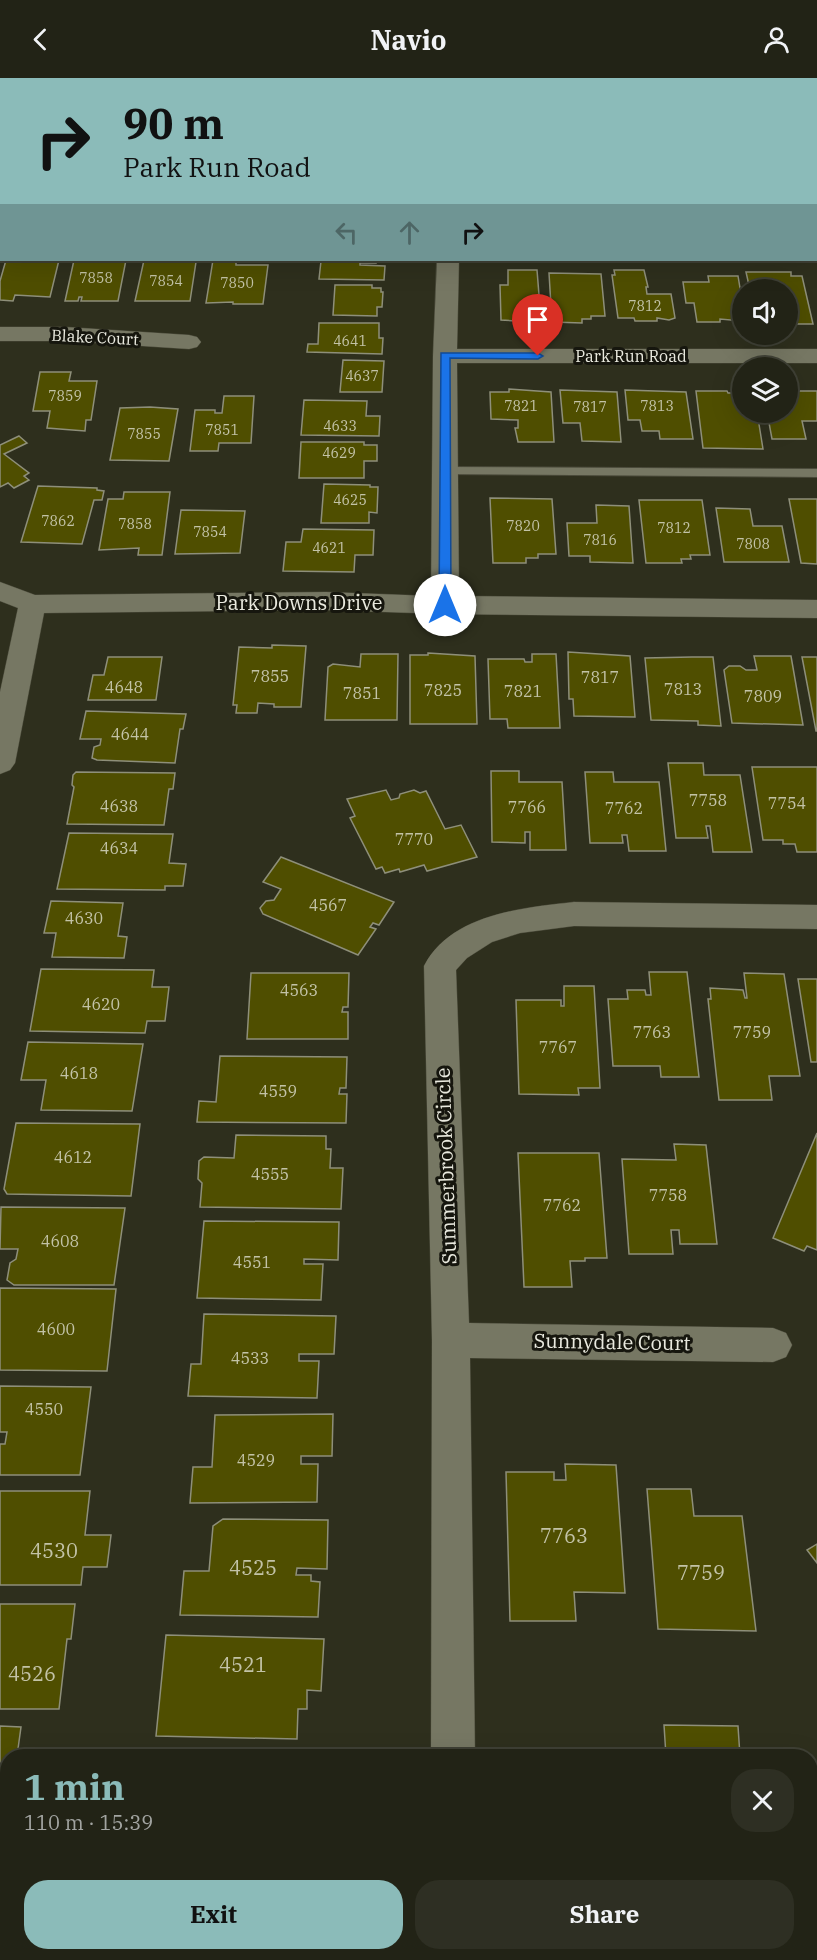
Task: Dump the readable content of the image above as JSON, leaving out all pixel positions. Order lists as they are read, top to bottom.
{
  "streets": {
    "street": [
      "Blake Court",
      "Park Run Road",
      "Park Downs Drive",
      "Summerbrook Circle",
      "Sunnydale Court"
    ]
  },
  "crossings": [
    ["Summerbrook Circle", "Sunnydale Court"]
  ],
  "house_numbers": [
    "7858",
    "7854",
    "7850",
    "7812",
    "4641",
    "4637",
    "7859",
    "7821",
    "7813",
    "7817",
    "4633",
    "7851",
    "7855",
    "4629",
    "4625",
    "7862",
    "7858",
    "7820",
    "7812",
    "7854",
    "7816",
    "7808",
    "4621",
    "7855",
    "7817",
    "4648",
    "7813",
    "7825",
    "7821",
    "7851",
    "7809",
    "4644",
    "7758",
    "7754",
    "4638",
    "7766",
    "7762",
    "7770",
    "4634",
    "4567",
    "4630",
    "4563",
    "4620",
    "7763",
    "7759",
    "7767",
    "4618",
    "4559",
    "4612",
    "4555",
    "7758",
    "7762",
    "4608",
    "4551",
    "4600",
    "4533",
    "4550",
    "4529",
    "7763",
    "4530",
    "4525",
    "7759",
    "4521",
    "4526"
  ],
  "page": {
    "header": "Navio",
    "turn": ["90 m", "Park Run Road"],
    "heading": ["1 min", "110 m · 15:39"],
    "buttons": ["Exit", "Share"]
  }
}
